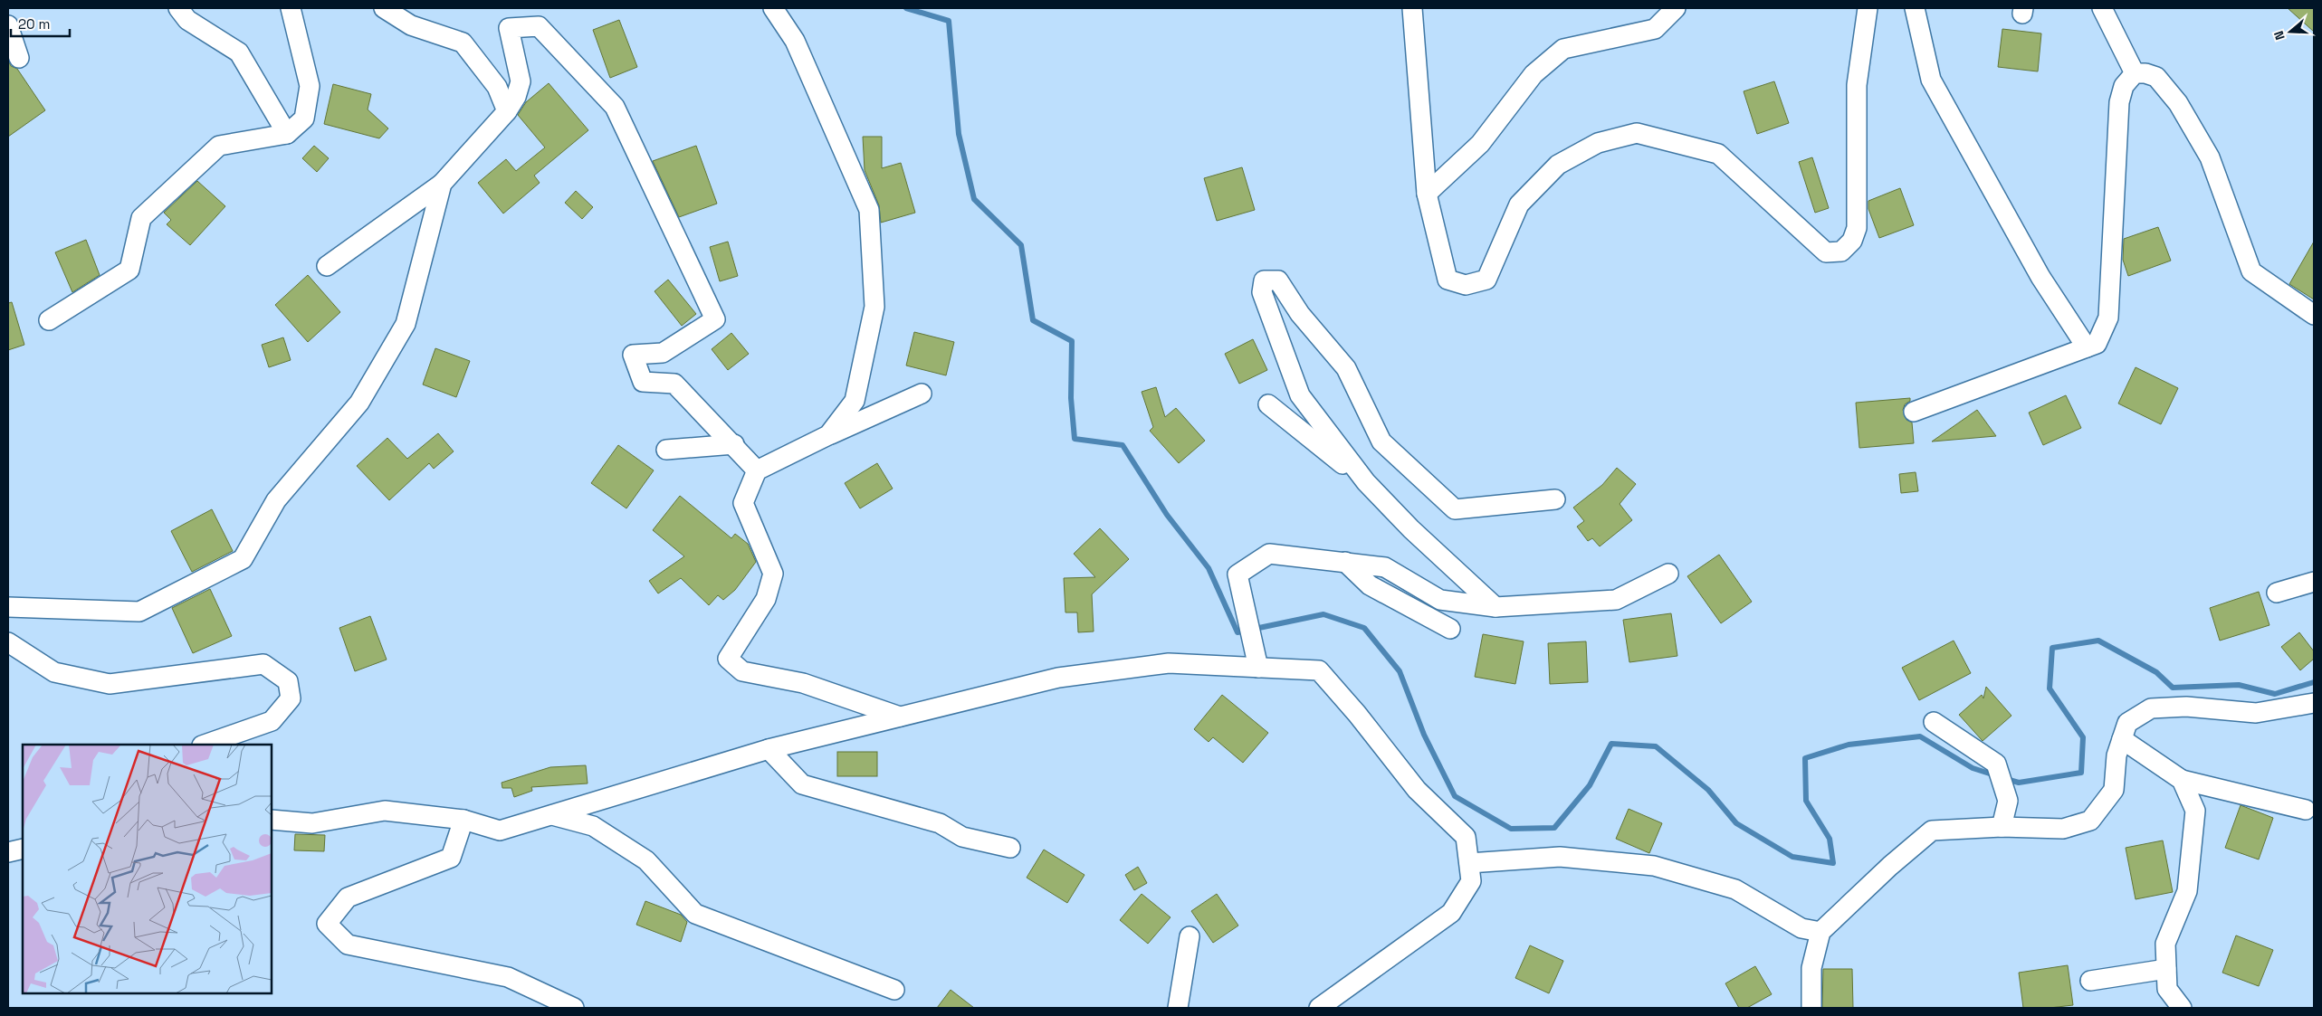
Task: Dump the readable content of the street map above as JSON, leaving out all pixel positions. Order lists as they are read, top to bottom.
{
  "scale_bar": "20 m",
  "north": "left"
}
